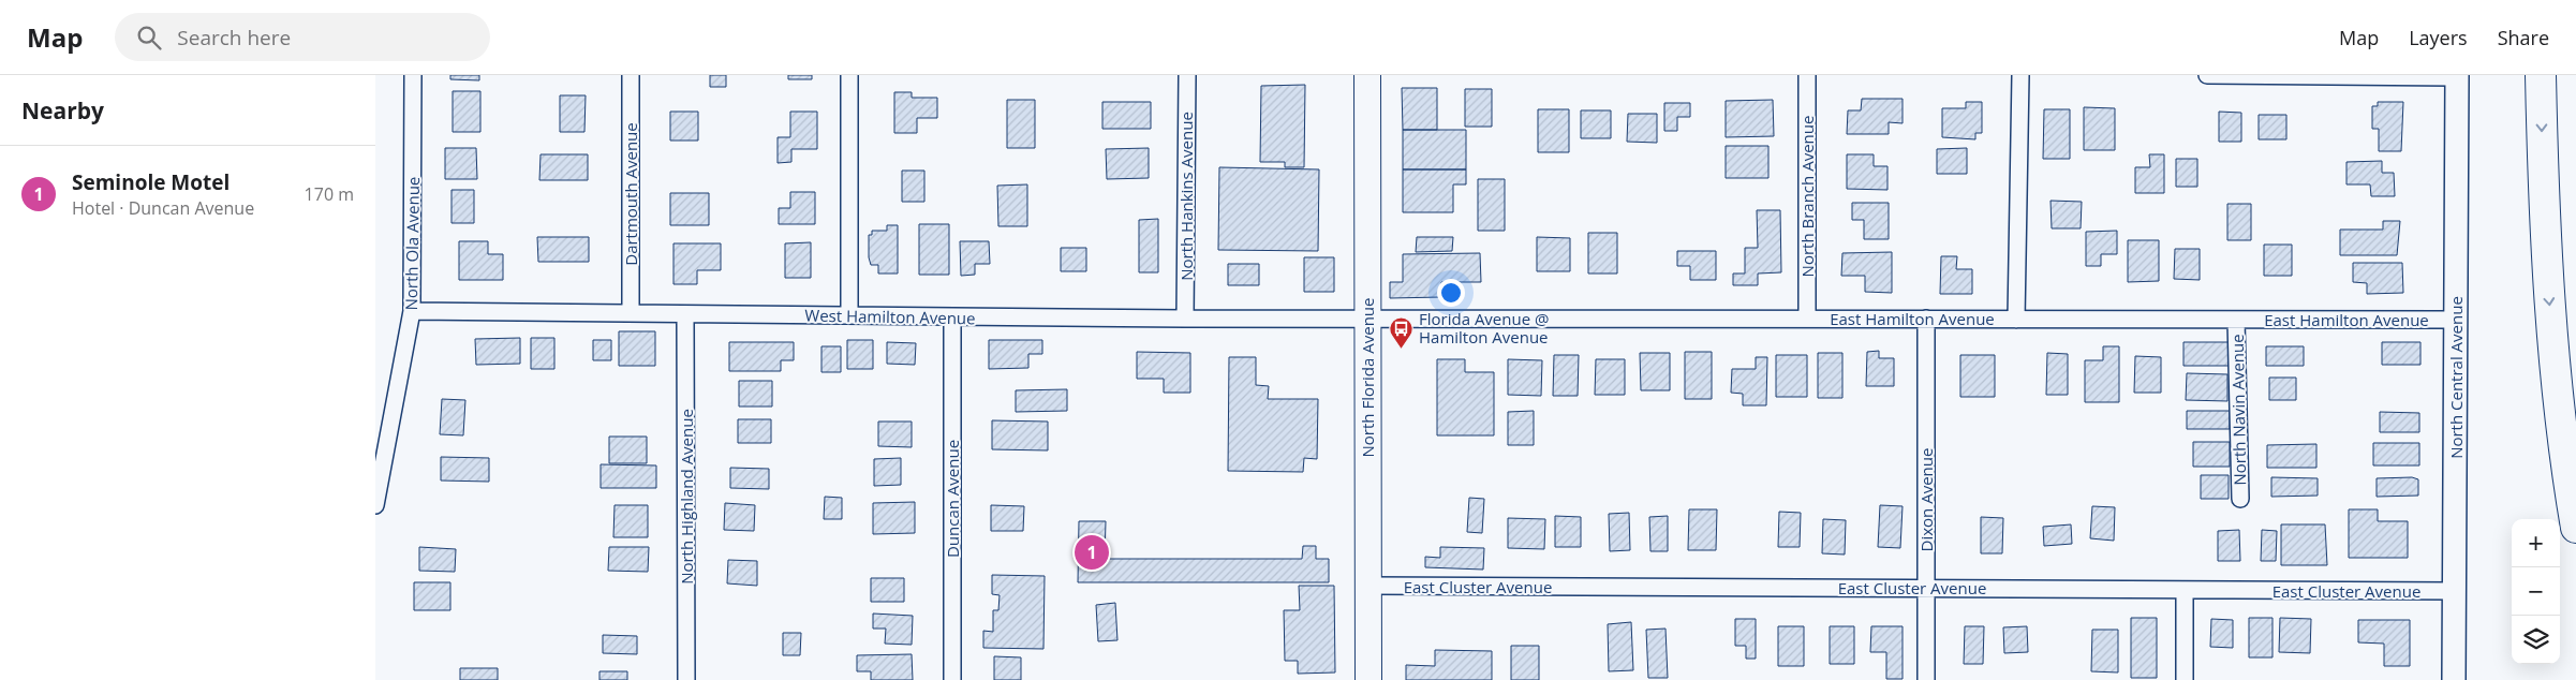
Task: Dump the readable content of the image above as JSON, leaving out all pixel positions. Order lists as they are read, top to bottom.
{
  "streets": {
    "main road": ["North Florida Avenue"],
    "street": [
      "Dartmouth Avenue",
      "North Hankins Avenue",
      "North Branch Avenue",
      "North Ola Avenue",
      "West Hamilton Avenue",
      "East Hamilton Avenue",
      "North Central Avenue",
      "North Navin Avenue",
      "North Highland Avenue",
      "Duncan Avenue",
      "Dixon Avenue",
      "East Cluster Avenue"
    ]
  },
  "crossings": [
    ["Dartmouth Avenue", "West Hamilton Avenue"],
    ["North Hankins Avenue", "West Hamilton Avenue"],
    ["North Branch Avenue", "East Hamilton Avenue"],
    ["North Ola Avenue", "West Hamilton Avenue"],
    ["West Hamilton Avenue", "East Hamilton Avenue"],
    ["West Hamilton Avenue", "North Florida Avenue"],
    ["West Hamilton Avenue", "North Highland Avenue"],
    ["West Hamilton Avenue", "Duncan Avenue"],
    ["East Hamilton Avenue", "North Florida Avenue"],
    ["East Hamilton Avenue", "North Central Avenue"],
    ["East Hamilton Avenue", "North Navin Avenue"],
    ["East Hamilton Avenue", "Dixon Avenue"],
    ["North Florida Avenue", "East Cluster Avenue"],
    ["North Central Avenue", "East Cluster Avenue"],
    ["Dixon Avenue", "East Cluster Avenue"]
  ],
  "places": {
    "bus stop": ["Florida Avenue @ Hamilton Avenue"]
  },
  "page": {
    "header": "Map",
    "search": "Search here",
    "nav": ["Map", "Layers", "Share"],
    "heading": "Nearby",
    "list": [
      {
        "mark": "1",
        "name": "Seminole Motel",
        "note": "Hotel · Duncan Avenue",
        "value": "170 m"
      }
    ],
    "map_buttons": ["+", "−"],
    "pins": "1"
  }
}
